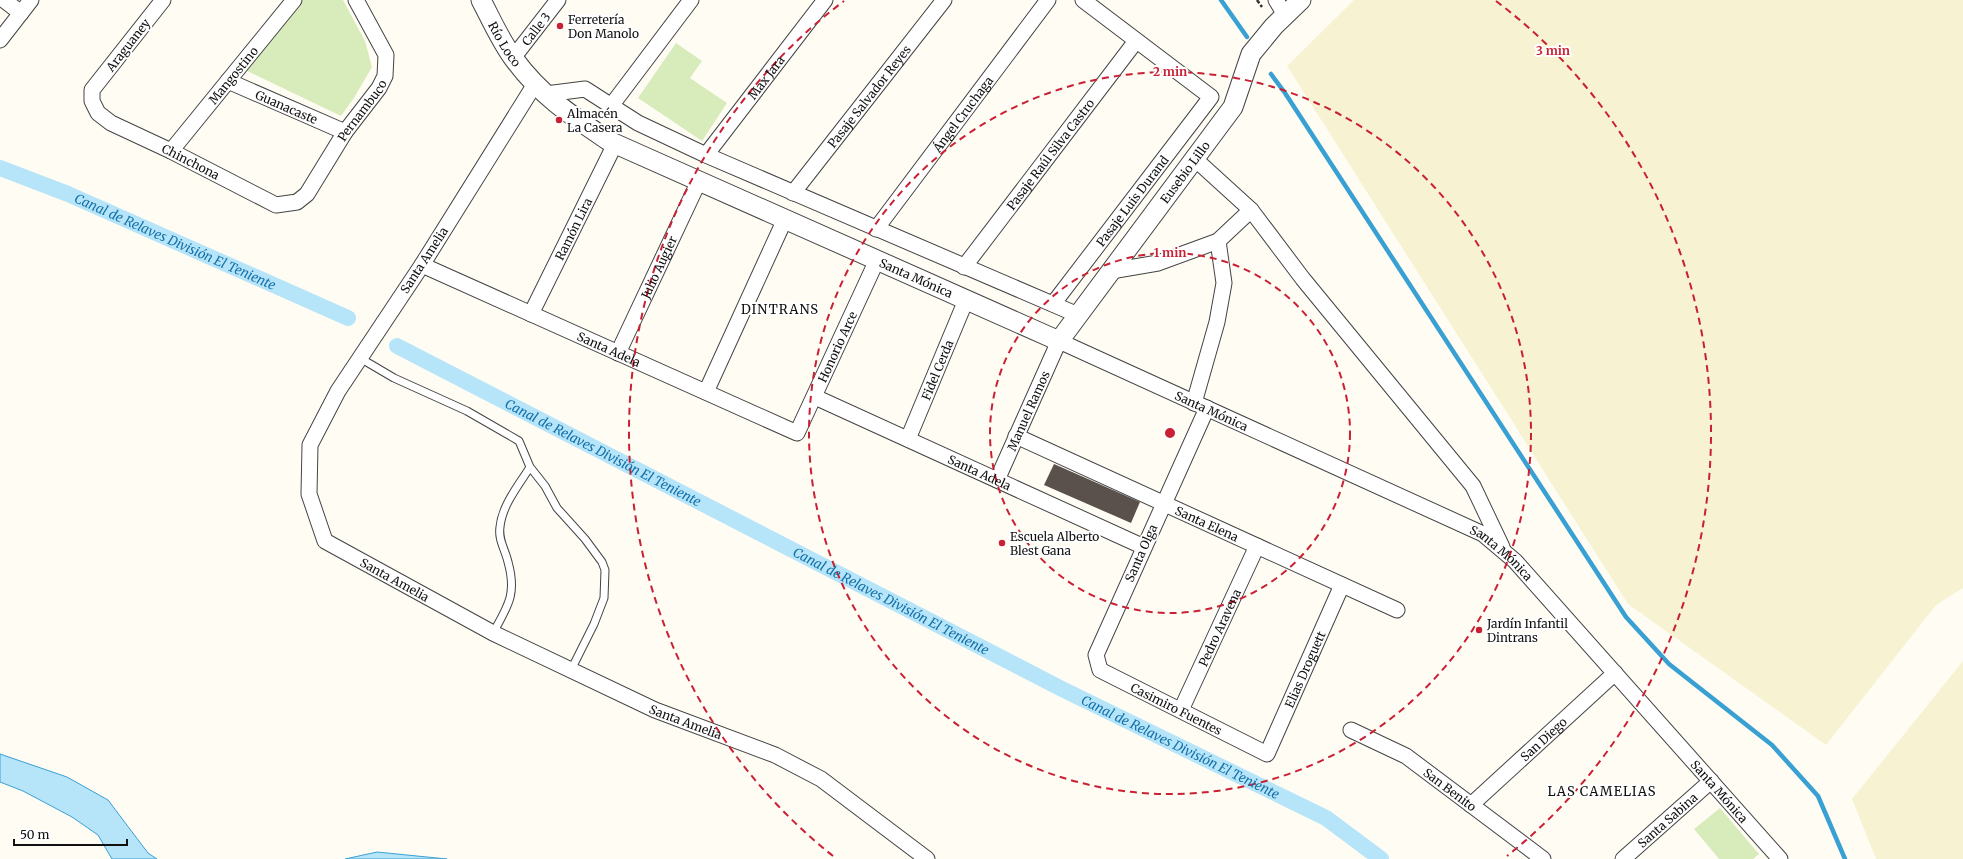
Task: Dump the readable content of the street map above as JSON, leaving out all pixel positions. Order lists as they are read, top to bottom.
{
  "streets": {
    "street": [
      "Calle 3",
      "Río Loco",
      "Araguaney",
      "Mangostino",
      "Max Jara",
      "Pasaje Salvador Reyes",
      "Guanacaste",
      "Pernambuco",
      "Ángel Cruchaga",
      "Pasaje Raúl Silva Castro",
      "Chinchona",
      "Eusebio Lillo",
      "Pasaje Luis Durand",
      "Ramón Lira",
      "Santa Amelia",
      "Julio Augier",
      "Santa Mónica",
      "Honorio Arce",
      "Santa Adela",
      "Fidel Cerda",
      "Manuel Ramos",
      "Santa Elena",
      "Santa Olga",
      "Pedro Aravena",
      "Elias Droguett",
      "Casimiro Fuentes",
      "San Diego",
      "San Benito",
      "Santa Sabina"
    ]
  },
  "crossings": [
    ["Calle 3", "Río Loco"],
    ["Río Loco", "Santa Amelia"],
    ["Río Loco", "Santa Mónica"],
    ["Araguaney", "Chinchona"],
    ["Mangostino", "Guanacaste"],
    ["Mangostino", "Chinchona"],
    ["Guanacaste", "Pernambuco"],
    ["Pernambuco", "Chinchona"],
    ["Pasaje Raúl Silva Castro", "Pasaje Luis Durand"],
    ["Eusebio Lillo", "Santa Mónica"],
    ["Eusebio Lillo", "Manuel Ramos"],
    ["Ramón Lira", "Santa Mónica"],
    ["Ramón Lira", "Santa Adela"],
    ["Santa Amelia", "Santa Mónica"],
    ["Santa Amelia", "Santa Adela"],
    ["Julio Augier", "Santa Mónica"],
    ["Julio Augier", "Santa Adela"],
    ["Santa Mónica", "Honorio Arce"],
    ["Santa Mónica", "Fidel Cerda"],
    ["Santa Mónica", "Manuel Ramos"],
    ["Santa Mónica", "Santa Olga"],
    ["Santa Mónica", "San Diego"],
    ["Santa Mónica", "Santa Sabina"],
    ["Honorio Arce", "Santa Adela"],
    ["Santa Adela", "Fidel Cerda"],
    ["Santa Adela", "Manuel Ramos"],
    ["Santa Adela", "Santa Olga"],
    ["Manuel Ramos", "Santa Elena"],
    ["Santa Elena", "Santa Olga"],
    ["Santa Elena", "Pedro Aravena"],
    ["Santa Elena", "Elias Droguett"],
    ["Santa Olga", "Casimiro Fuentes"],
    ["Pedro Aravena", "Casimiro Fuentes"],
    ["Elias Droguett", "Casimiro Fuentes"],
    ["San Diego", "San Benito"]
  ],
  "districts": ["DINTRANS", "LAS CAMELIAS"],
  "water": ["Canal de Relaves División El Teniente"],
  "places": [
    "Ferretería Don Manolo",
    "Almacén La Casera",
    "Escuela Alberto Blest Gana",
    "Jardín Infantil Dintrans"
  ],
  "scale_bar": "50 m",
  "rings": ["3 min", "2 min", "1 min"]
}
